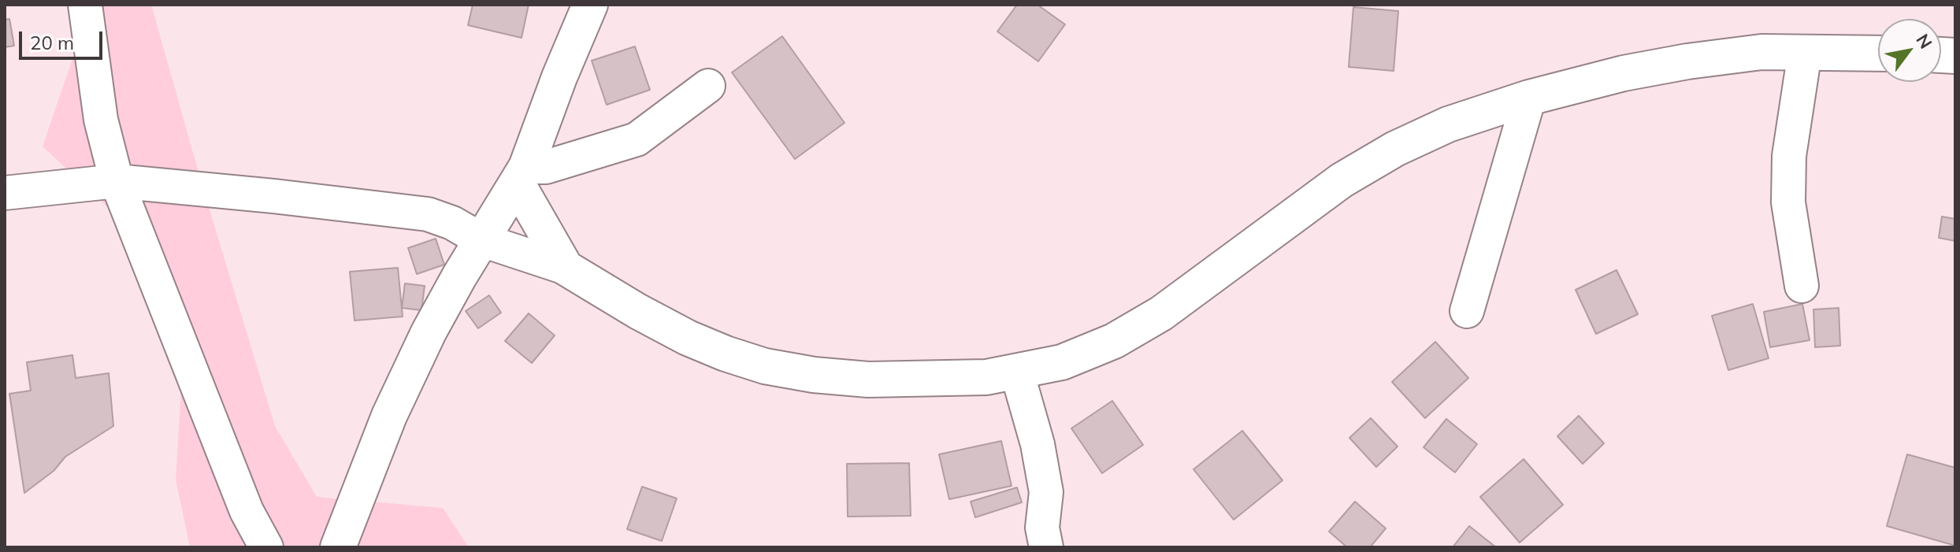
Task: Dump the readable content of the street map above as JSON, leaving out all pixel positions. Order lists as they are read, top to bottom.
{
  "scale_bar": "20 m",
  "north": "top right"
}
